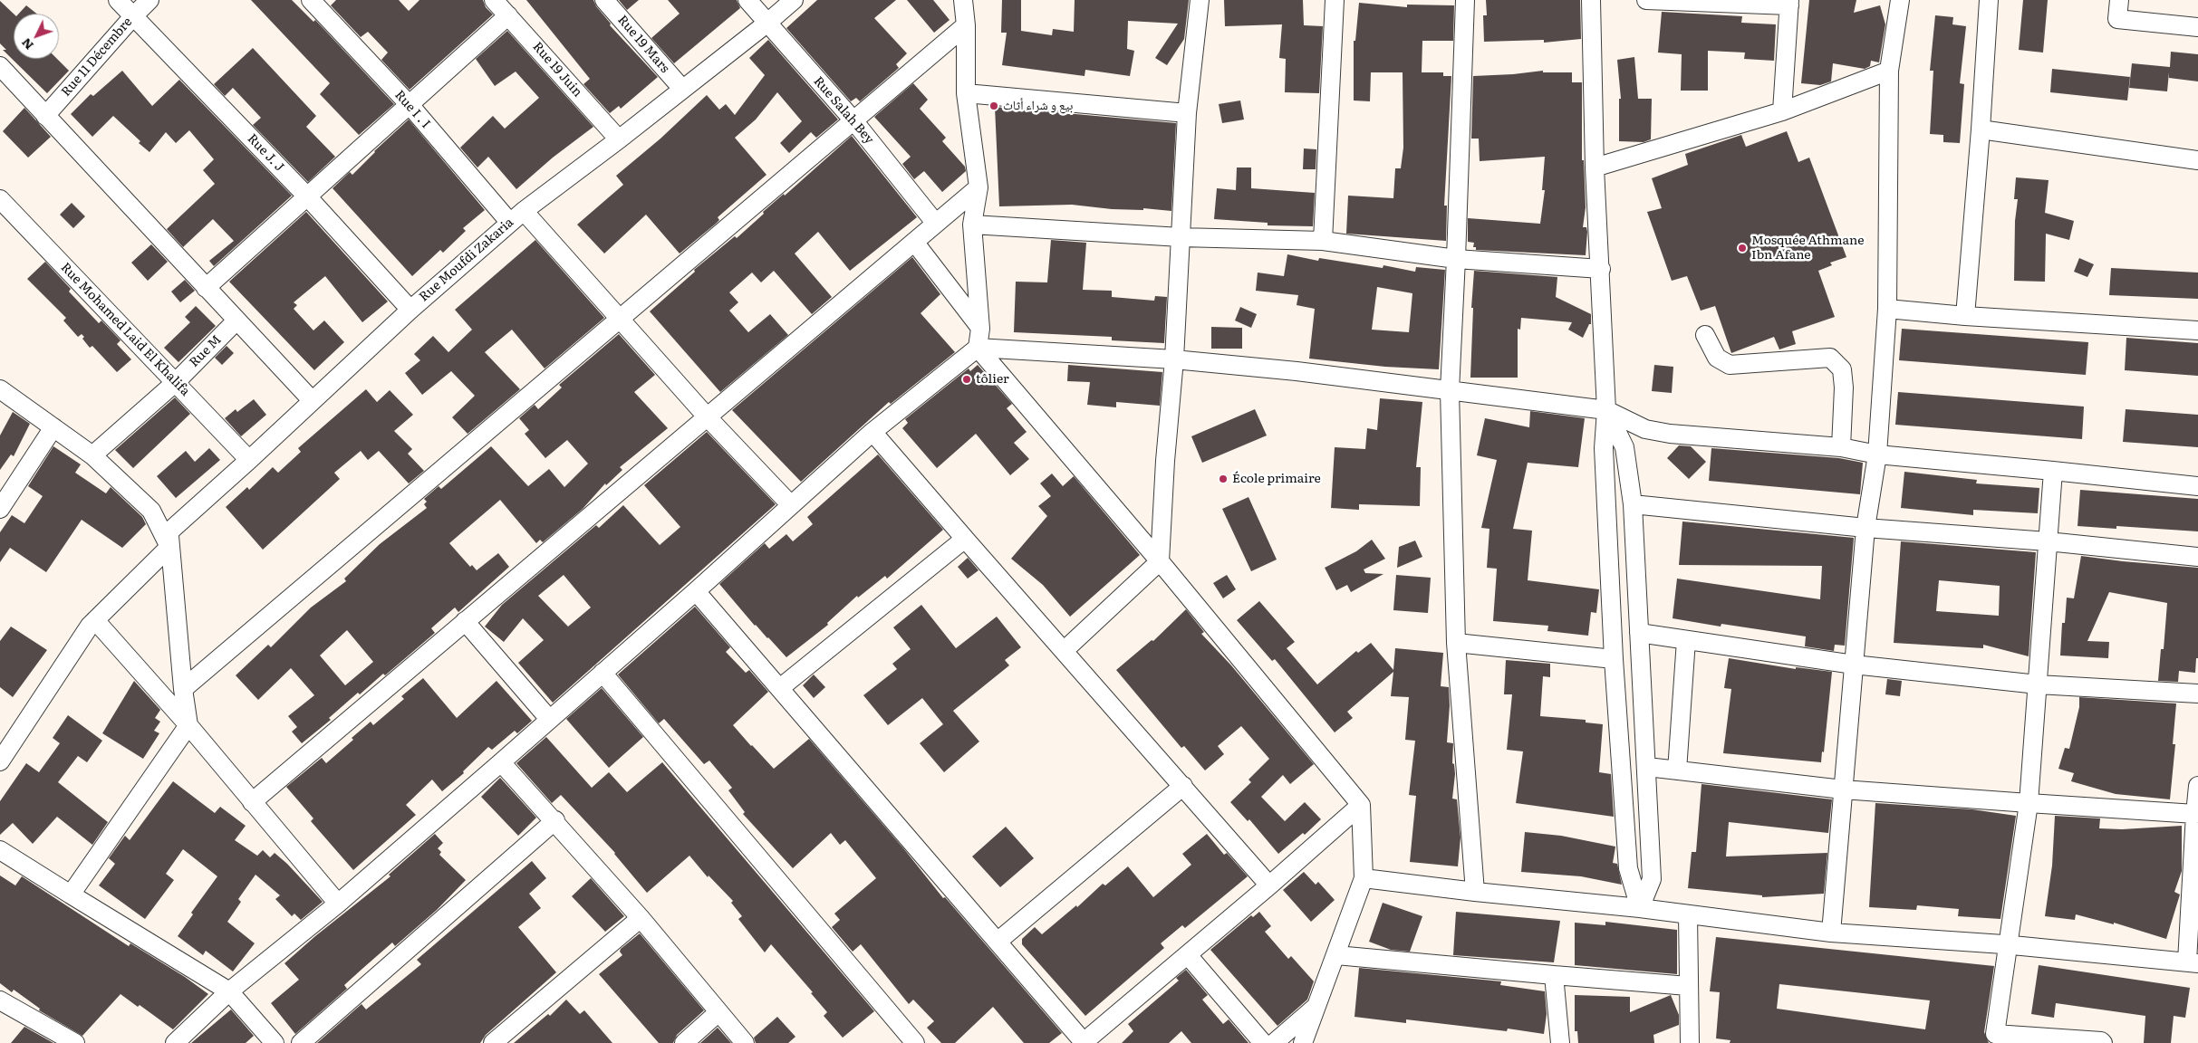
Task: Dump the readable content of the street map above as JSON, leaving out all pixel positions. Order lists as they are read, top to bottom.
{
  "streets": {
    "street": [
      "Rue 19 Mars",
      "Rue 11 Décembre",
      "Rue 19 Juin",
      "Rue I . I",
      "Rue Salah Bey",
      "Rue J. J",
      "Rue Moufdi Zakaria",
      "Rue Mohamed Laid El Khalifa",
      "Rue M"
    ]
  },
  "crossings": [
    ["Rue 19 Mars", "Rue Moufdi Zakaria"],
    ["Rue 11 Décembre", "Rue J. J"],
    ["Rue 19 Juin", "Rue Moufdi Zakaria"],
    ["Rue I . I", "Rue Moufdi Zakaria"],
    ["Rue Salah Bey", "Rue Moufdi Zakaria"],
    ["Rue J. J", "Rue Moufdi Zakaria"],
    ["Rue Moufdi Zakaria", "Rue Mohamed Laid El Khalifa"],
    ["Rue Mohamed Laid El Khalifa", "Rue M"]
  ],
  "places": [
    "بيع و شراء أثاث",
    "Mosquée Athmane Ibn Afane",
    "tôlier",
    "École primaire"
  ],
  "north": "bottom left"
}
